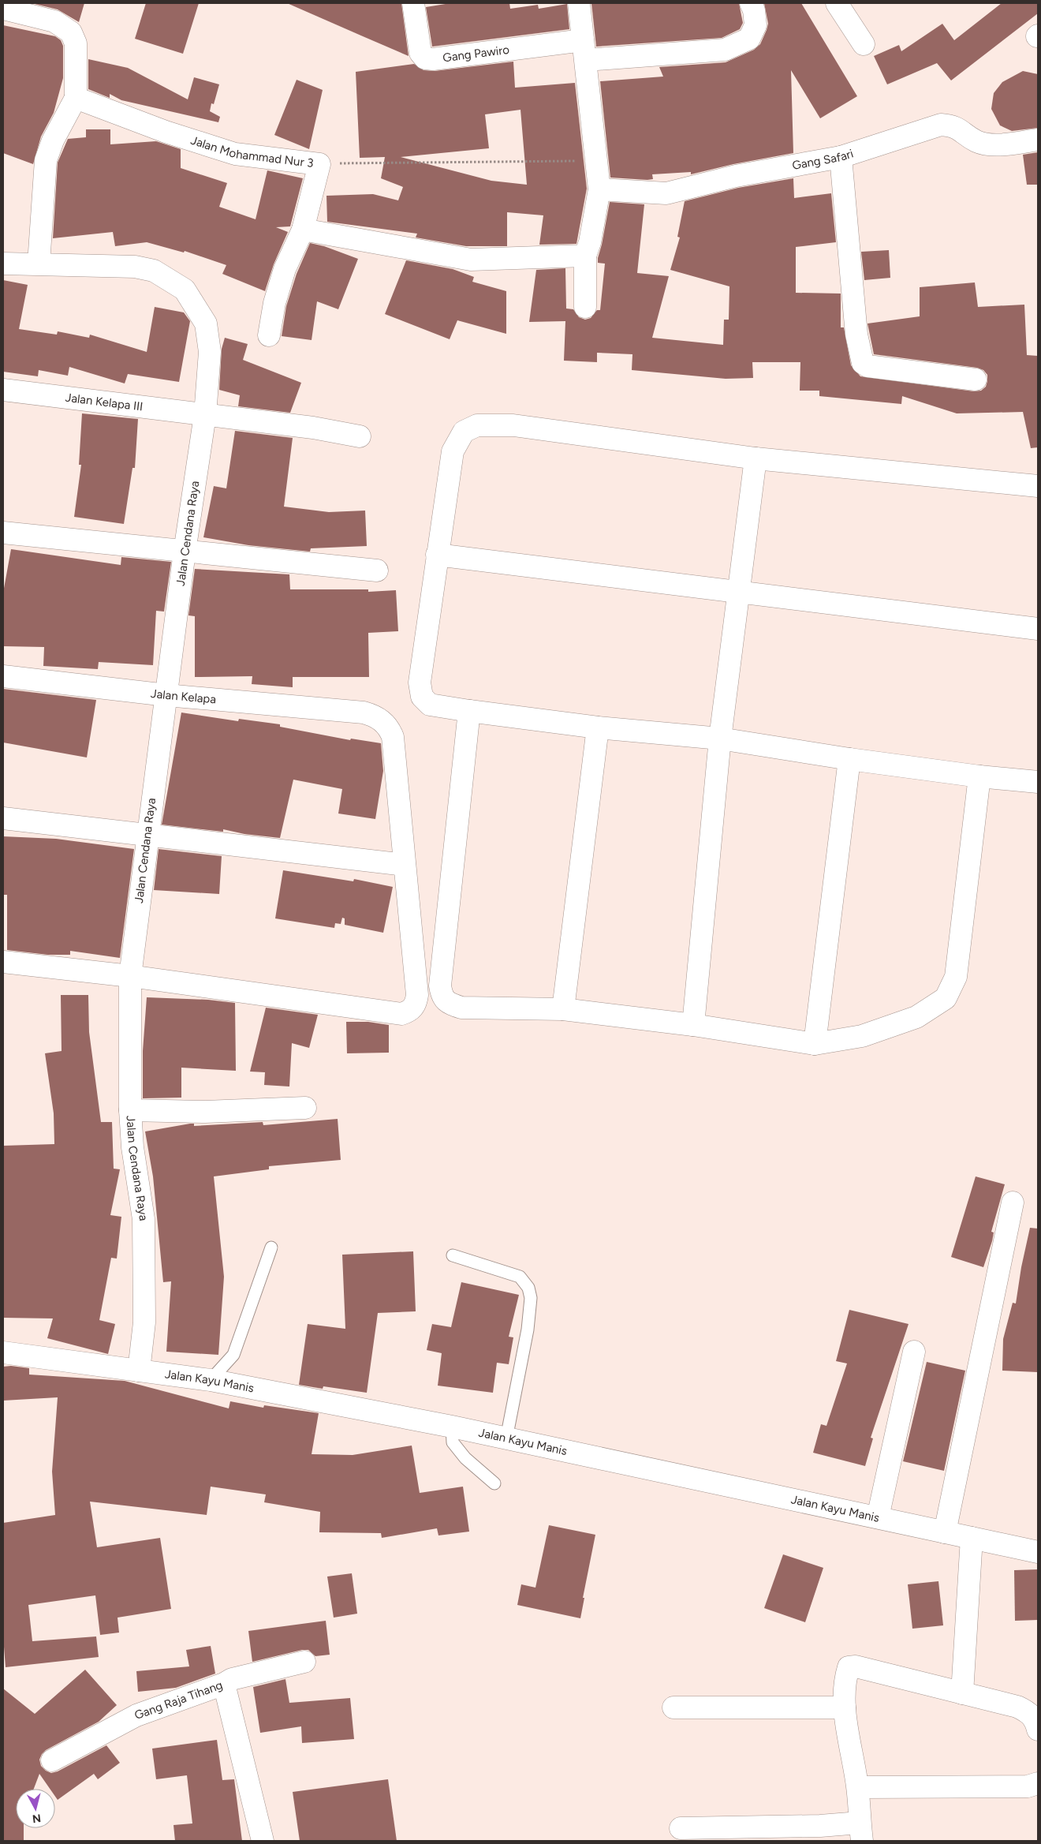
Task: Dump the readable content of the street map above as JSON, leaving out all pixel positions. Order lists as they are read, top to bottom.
{
  "streets": {
    "street": [
      "Gang Pawiro",
      "Jalan Mohammad Nur 3",
      "Gang Safari",
      "Jalan Kelapa III",
      "Jalan Cendana Raya",
      "Jalan Kelapa",
      "Jalan Kayu Manis",
      "Gang Raja Tihang"
    ]
  },
  "crossings": [
    ["Jalan Kelapa III", "Jalan Cendana Raya"],
    ["Jalan Cendana Raya", "Jalan Kelapa"],
    ["Jalan Cendana Raya", "Jalan Kayu Manis"]
  ],
  "north": "bottom"
}
